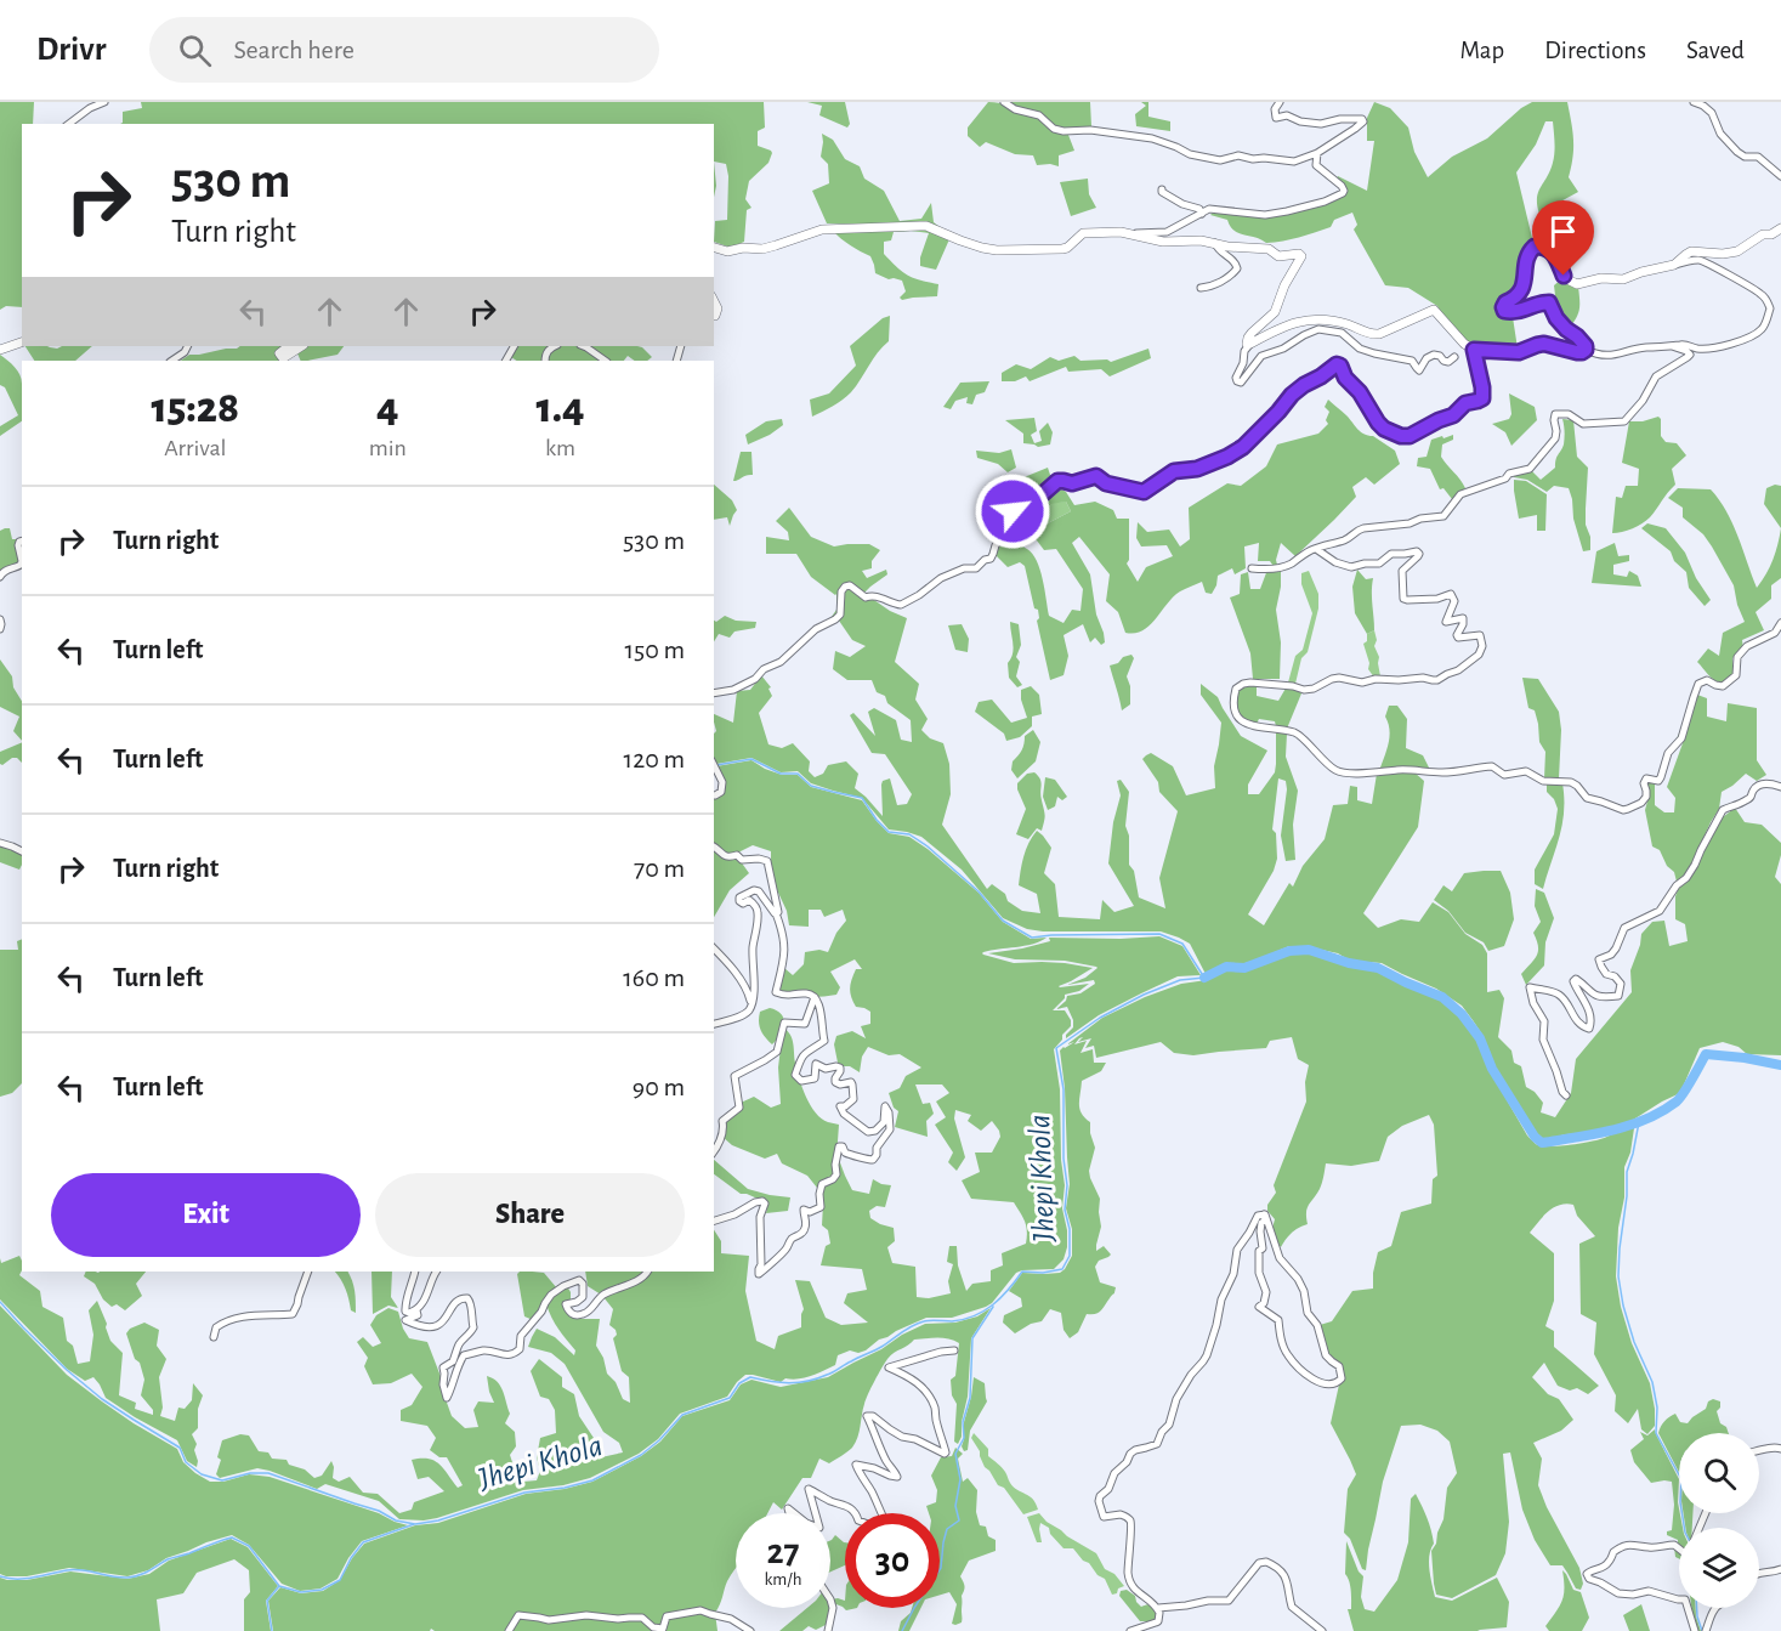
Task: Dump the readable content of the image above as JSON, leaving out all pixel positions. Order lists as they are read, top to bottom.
{
  "water": ["Jhepi Khola"],
  "page": {
    "header": "Drivr",
    "search": "Search here",
    "nav": ["Map", "Directions", "Saved"],
    "turn": ["530 m", "Turn right"],
    "eta": [
      "15:28",
      "Arrival",
      "4",
      "min",
      "1.4",
      "km"
    ],
    "list": [
      {
        "name": "Turn right",
        "value": "530 m"
      },
      {
        "name": "Turn left",
        "value": "150 m"
      },
      {
        "name": "Turn left",
        "value": "120 m"
      },
      {
        "name": "Turn right",
        "value": "70 m"
      },
      {
        "name": "Turn left",
        "value": "160 m"
      },
      {
        "name": "Turn left",
        "value": "90 m"
      }
    ],
    "buttons": ["Exit", "Share"],
    "speed": "27 km/h",
    "limit": "30"
  }
}
